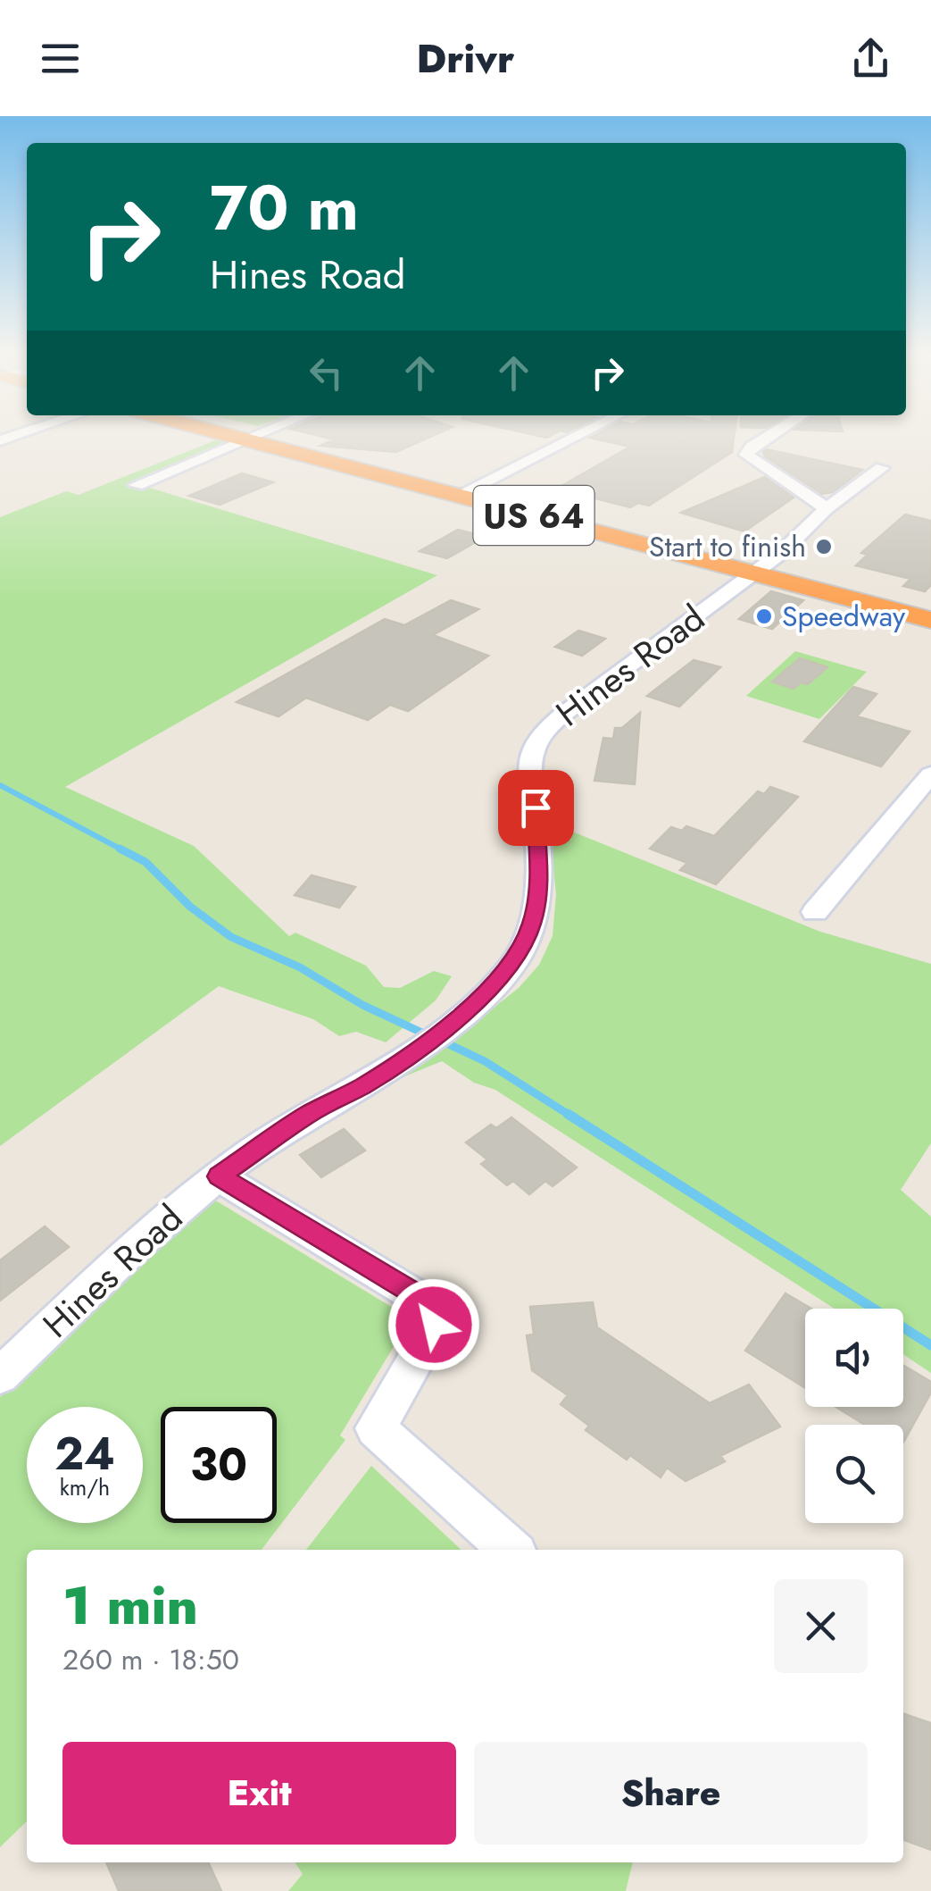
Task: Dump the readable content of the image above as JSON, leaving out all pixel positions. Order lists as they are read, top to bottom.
{
  "streets": {
    "highway": ["US 64"],
    "street": ["Hines Road"]
  },
  "crossings": [
    ["US 64", "Hines Road"]
  ],
  "places": ["Start to finish", "Speedway"],
  "page": {
    "header": "Drivr",
    "turn": ["70 m", "Hines Road"],
    "speed": "24 km/h",
    "limit": "30",
    "heading": ["1 min", "260 m · 18:50"],
    "buttons": ["Exit", "Share"]
  }
}
